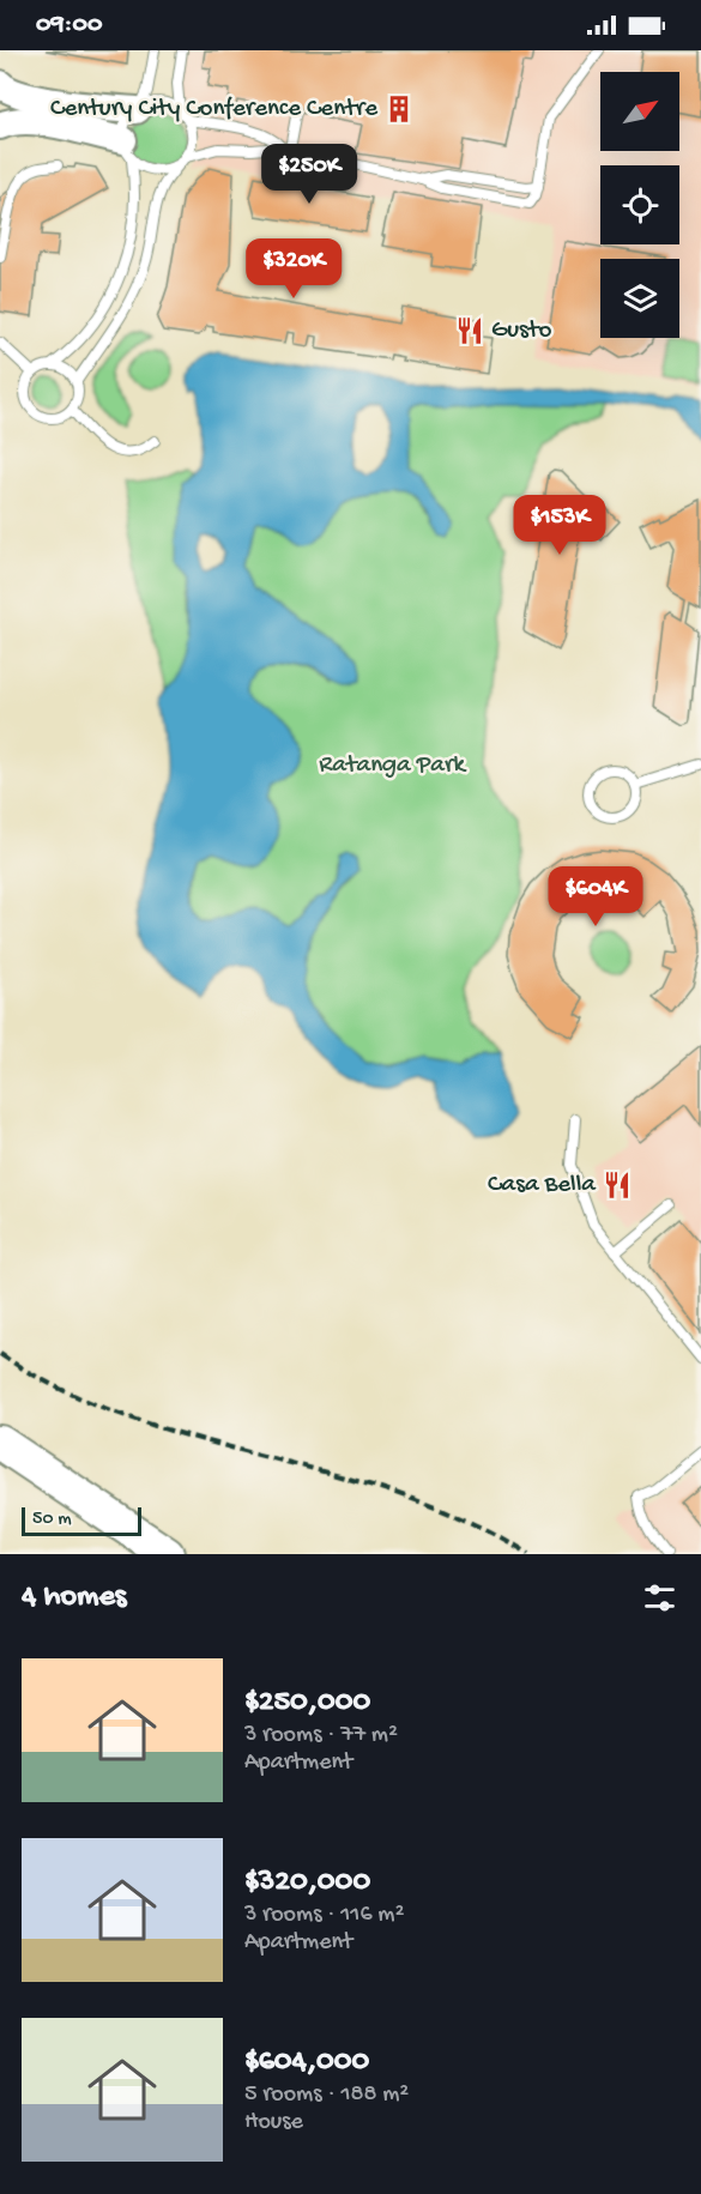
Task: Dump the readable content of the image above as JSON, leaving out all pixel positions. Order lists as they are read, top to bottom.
{
  "parks": ["Ratanga Park"],
  "places": {
    "building": ["Century City Conference Centre"],
    "restaurant": ["Gusto", "Casa Bella"]
  },
  "scale_bar": "50 m",
  "north": "top right",
  "page": {
    "status": "09:00",
    "price": [
      "$250K",
      "$320K",
      "$153K",
      "$604K"
    ],
    "scale": "50 m",
    "heading": "4 homes",
    "list": [
      {
        "name": "$250,000",
        "note": "3 rooms · 77 m² · Apartment"
      },
      {
        "name": "$320,000",
        "note": "3 rooms · 116 m² · Apartment"
      },
      {
        "name": "$604,000",
        "note": "5 rooms · 188 m² · House"
      }
    ]
  }
}
